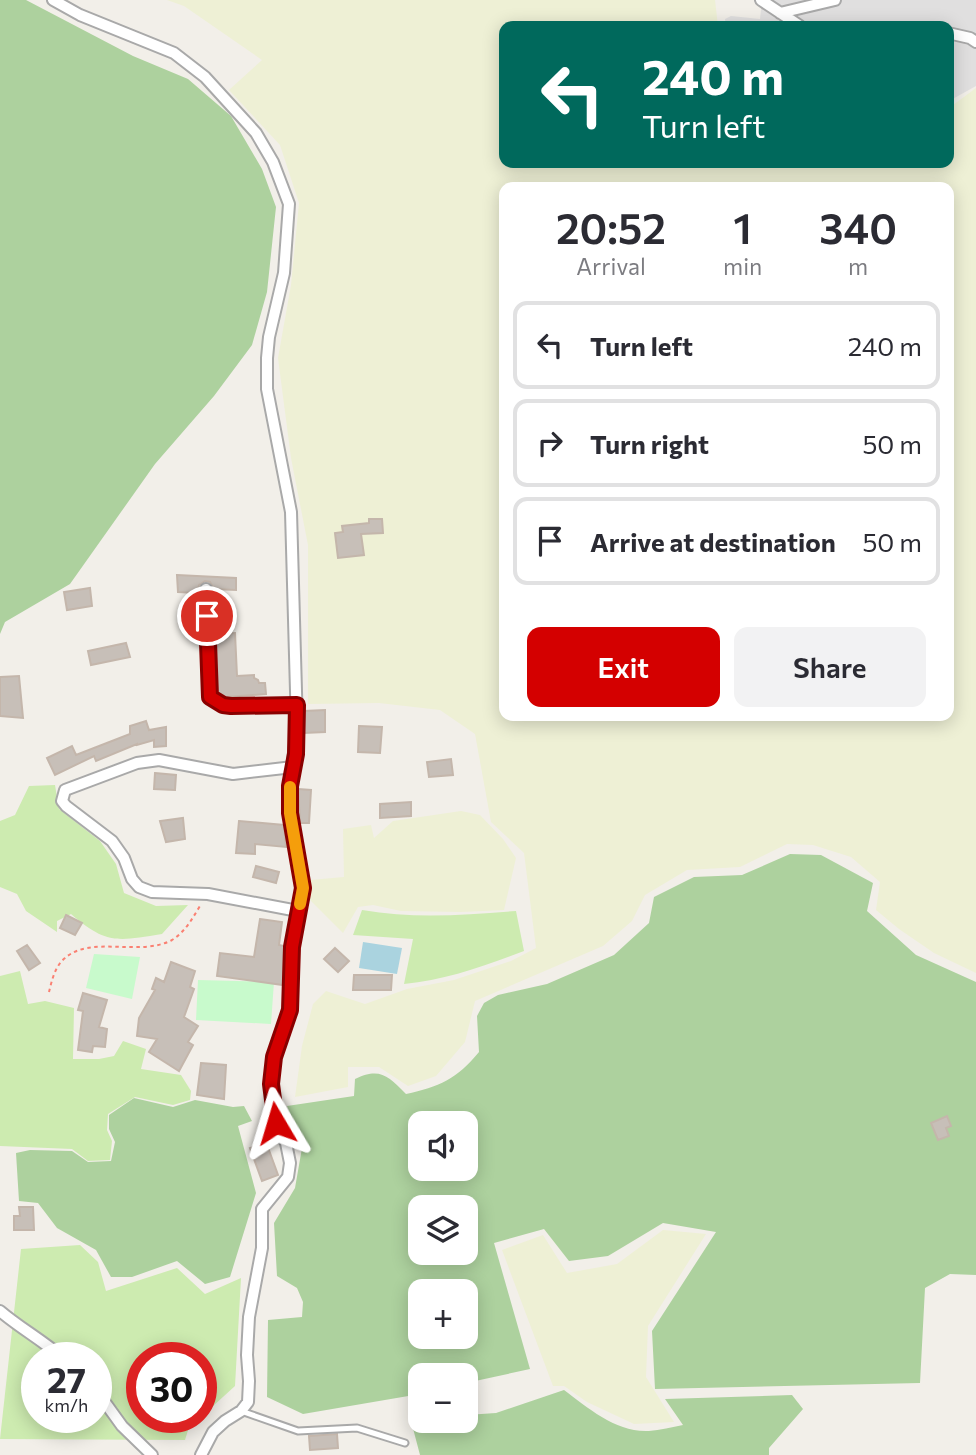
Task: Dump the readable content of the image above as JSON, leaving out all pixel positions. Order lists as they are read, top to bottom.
{
  "page": {
    "turn": ["240 m", "Turn left"],
    "eta": [
      "20:52",
      "Arrival",
      "1",
      "min",
      "340",
      "m"
    ],
    "list": [
      {
        "name": "Turn left",
        "value": "240 m"
      },
      {
        "name": "Turn right",
        "value": "50 m"
      },
      {
        "name": "Arrive at destination",
        "value": "50 m"
      }
    ],
    "buttons": ["Exit", "Share"],
    "map_buttons": ["+", "−"],
    "speed": "27 km/h",
    "limit": "30"
  }
}
